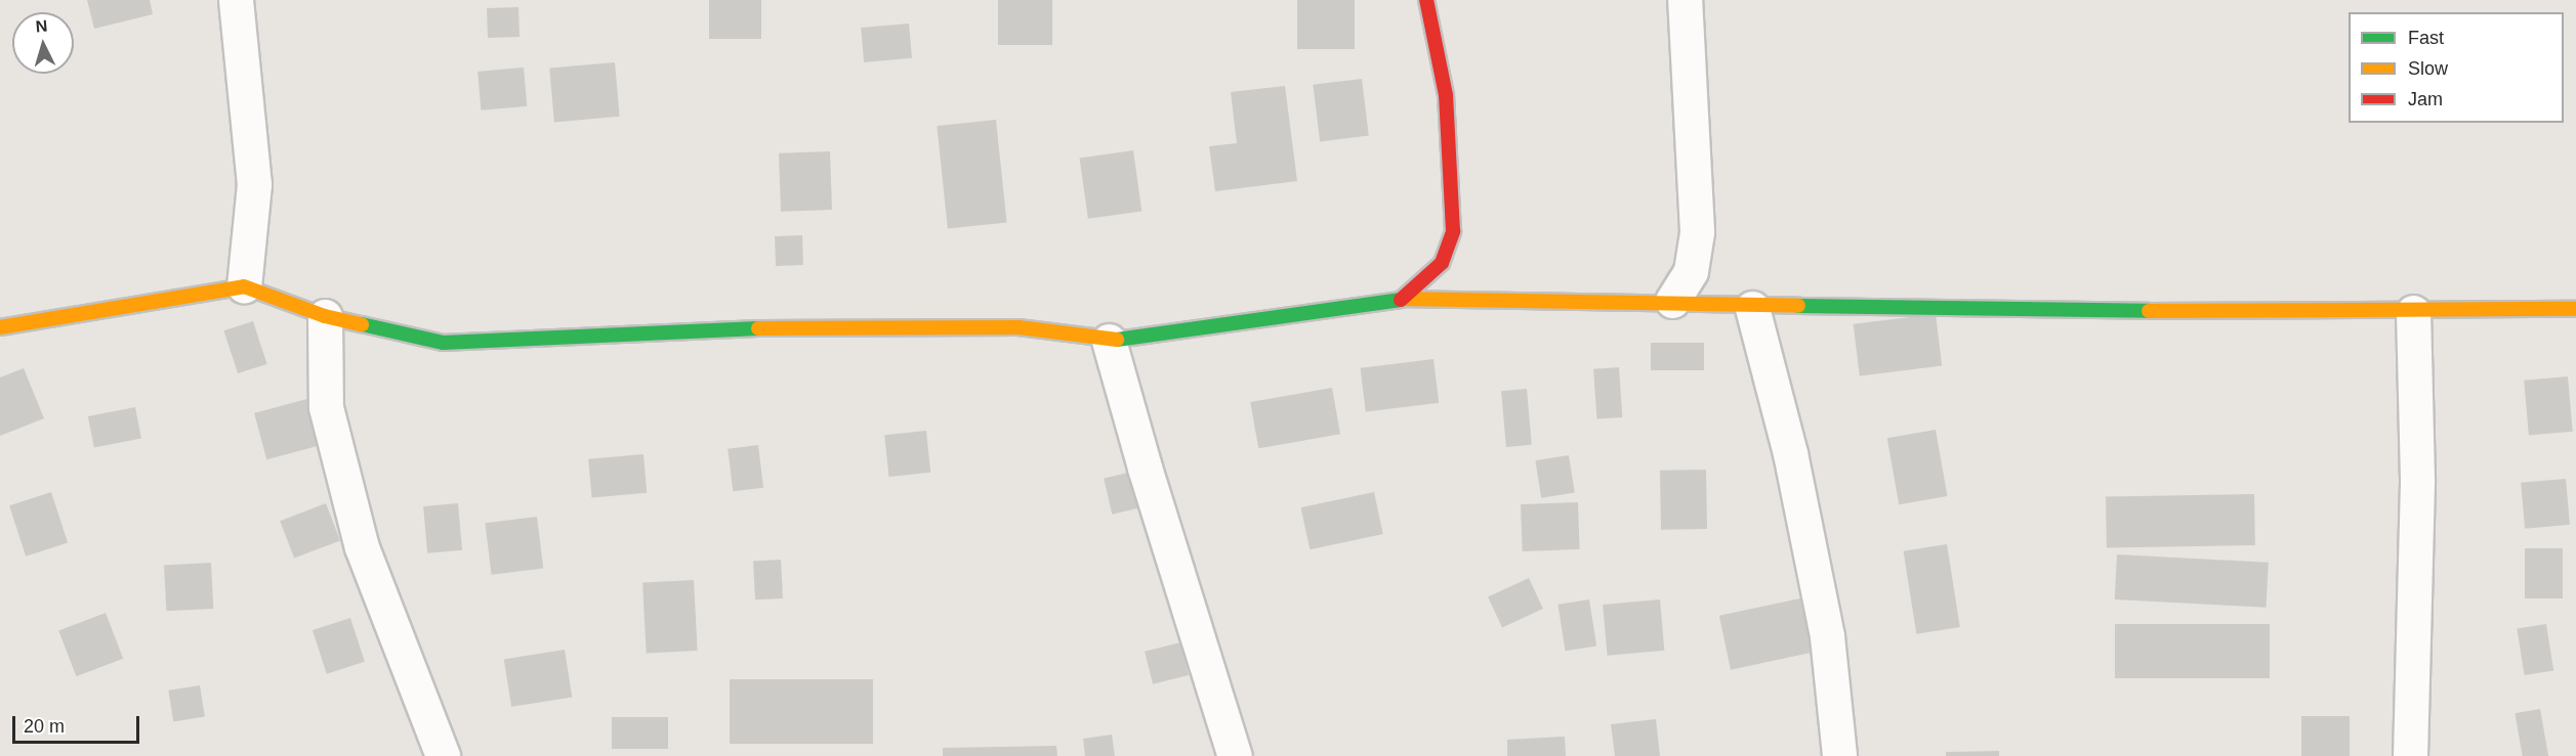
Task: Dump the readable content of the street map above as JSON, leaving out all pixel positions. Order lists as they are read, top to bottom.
{
  "legend": ["Fast", "Slow", "Jam"],
  "scale_bar": "20 m",
  "north": "top"
}
